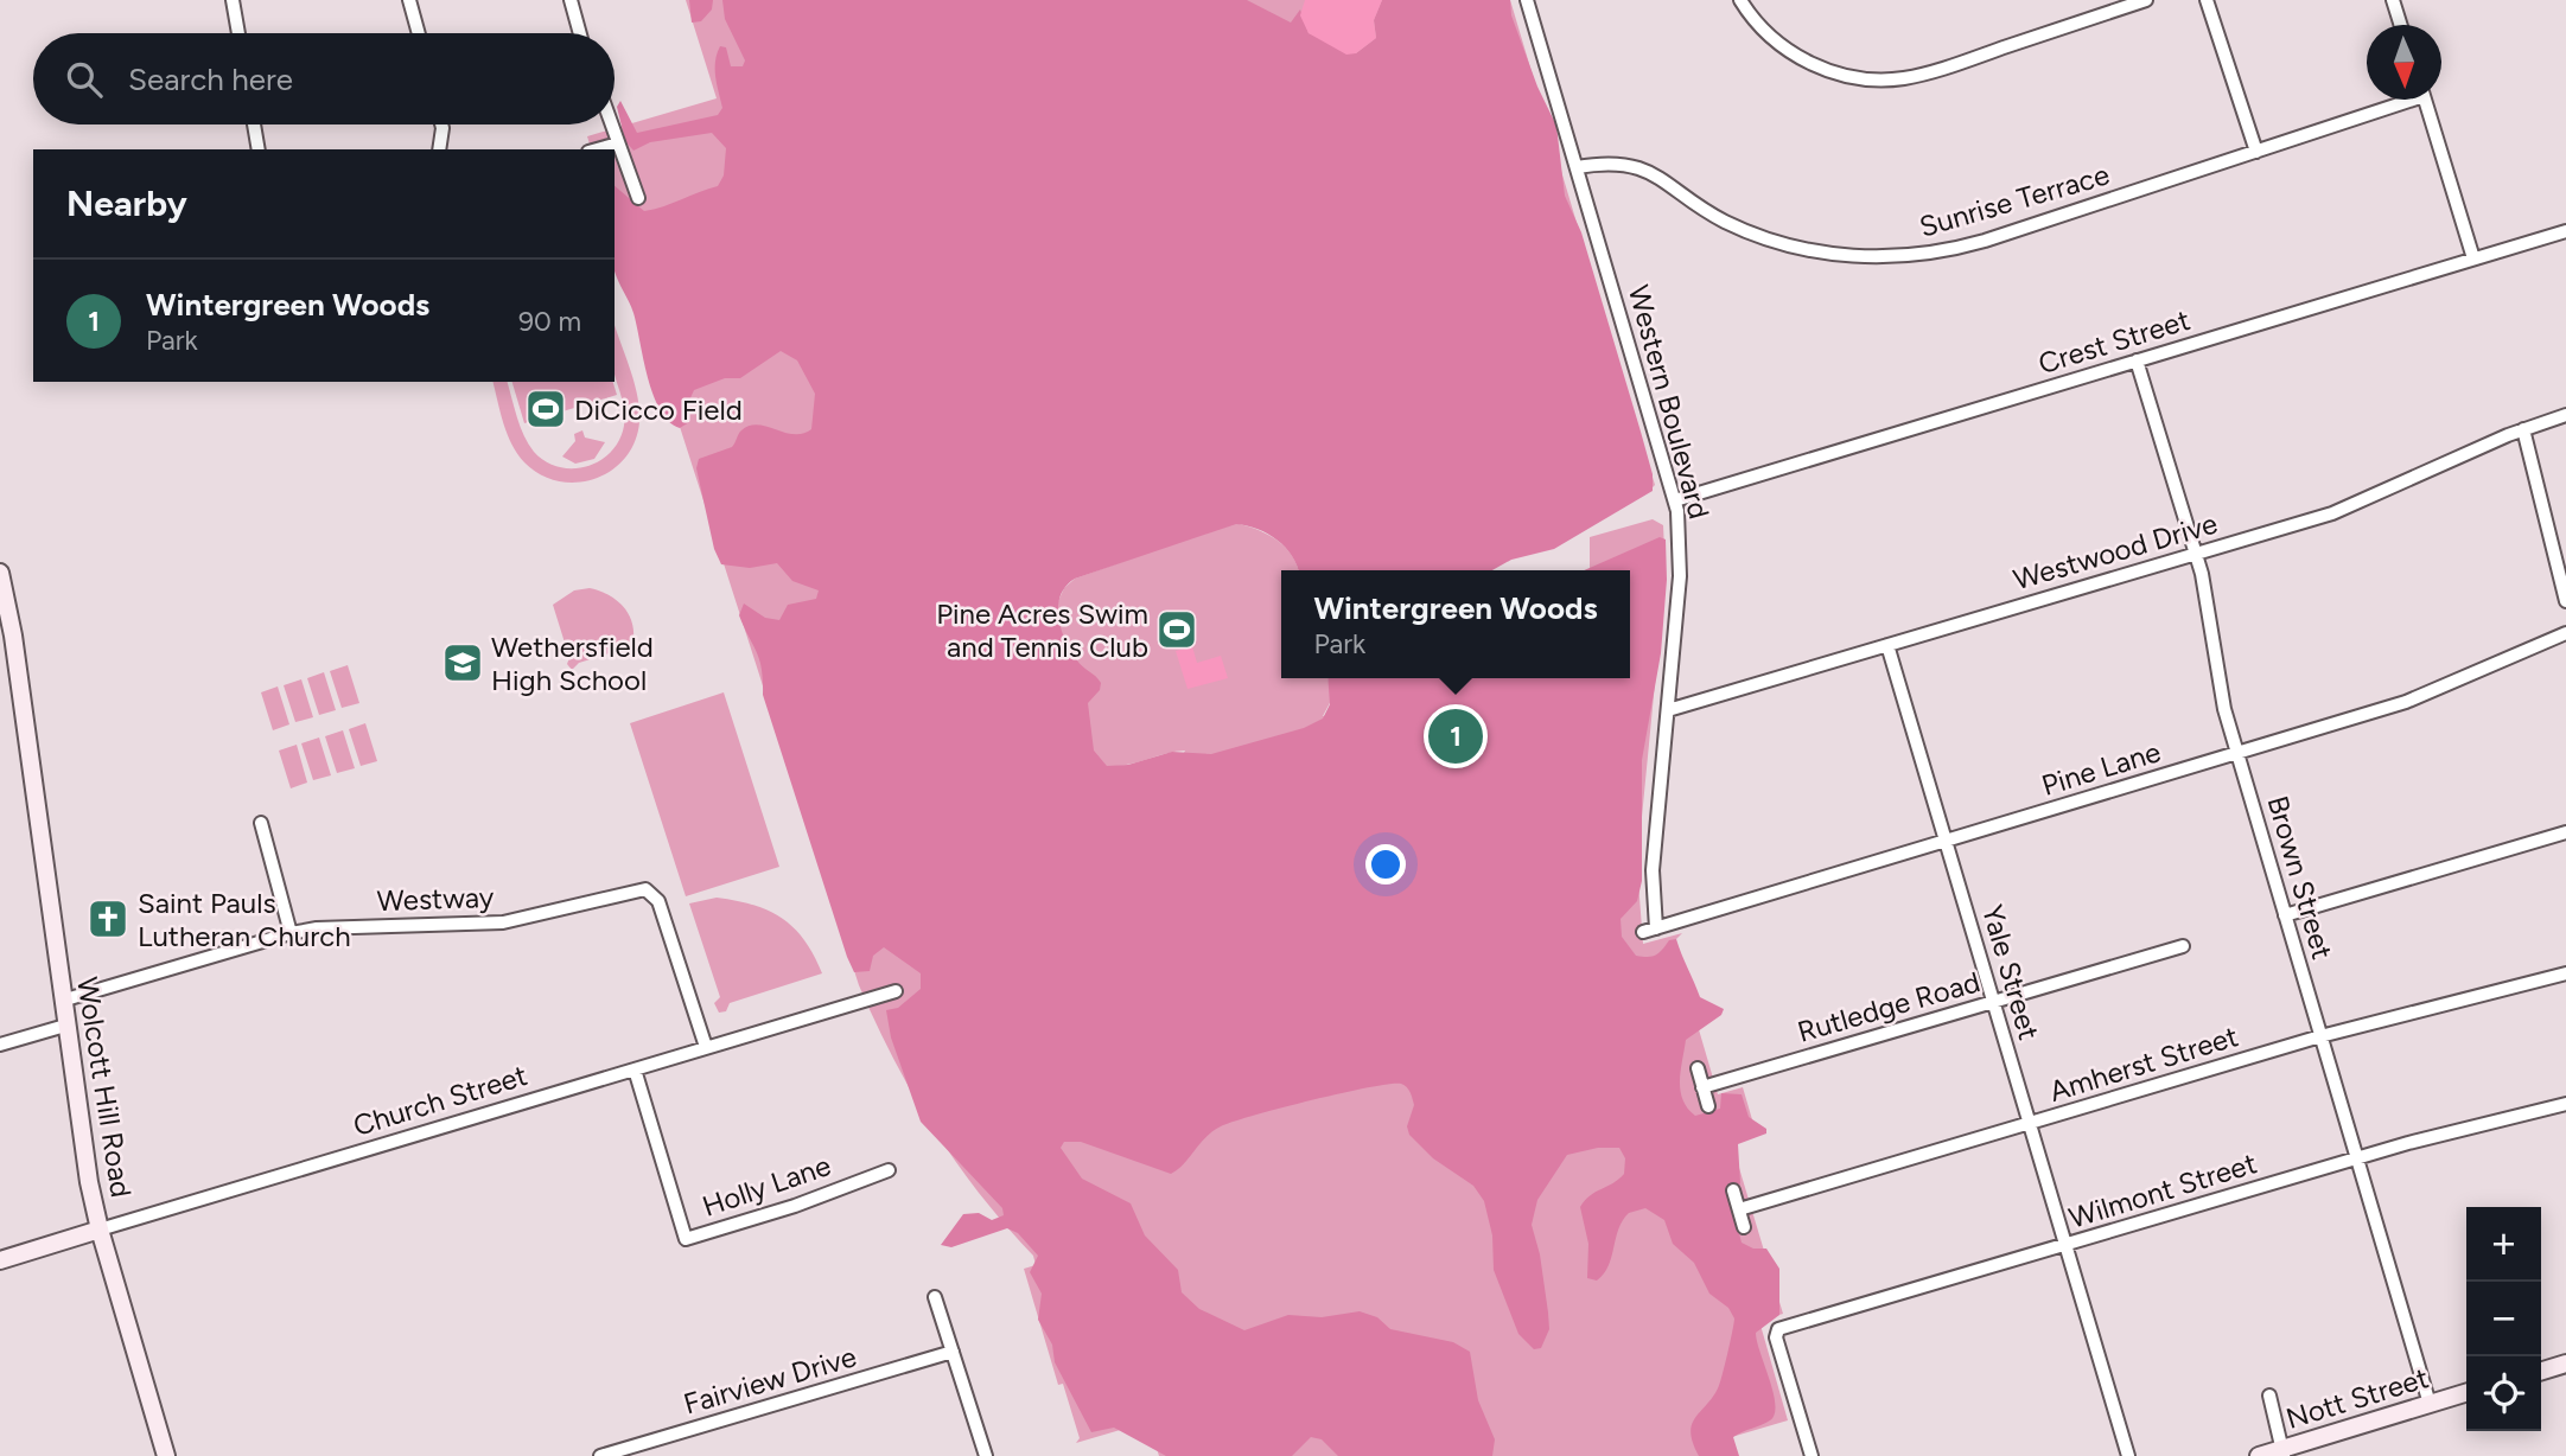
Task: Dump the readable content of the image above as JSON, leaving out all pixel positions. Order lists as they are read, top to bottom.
{
  "streets": {
    "street": [
      "Sunrise Terrace",
      "Crest Street",
      "Western Boulevard",
      "Westwood Drive",
      "Pine Lane",
      "Brown Street",
      "Westway",
      "Yale Street",
      "Rutledge Road",
      "Amherst Street",
      "Wolcott Hill Road",
      "Church Street",
      "Holly Lane",
      "Wilmont Street",
      "Fairview Drive",
      "Nott Street"
    ]
  },
  "crossings": [
    ["Sunrise Terrace", "Western Boulevard"],
    ["Crest Street", "Western Boulevard"],
    ["Crest Street", "Brown Street"],
    ["Western Boulevard", "Westwood Drive"],
    ["Western Boulevard", "Pine Lane"],
    ["Westwood Drive", "Brown Street"],
    ["Westwood Drive", "Yale Street"],
    ["Pine Lane", "Brown Street"],
    ["Pine Lane", "Yale Street"],
    ["Brown Street", "Amherst Street"],
    ["Brown Street", "Wilmont Street"],
    ["Brown Street", "Nott Street"],
    ["Westway", "Wolcott Hill Road"],
    ["Westway", "Church Street"],
    ["Yale Street", "Rutledge Road"],
    ["Yale Street", "Amherst Street"],
    ["Yale Street", "Wilmont Street"],
    ["Wolcott Hill Road", "Church Street"],
    ["Church Street", "Holly Lane"]
  ],
  "places": {
    "sports": ["DiCicco Field", "Pine Acres Swim and Tennis Club"],
    "school or university": ["Wethersfield High School"],
    "church": ["Saint Pauls Lutheran Church"]
  },
  "north": "bottom",
  "page": {
    "search": "Search here",
    "heading": "Nearby",
    "list": [
      {
        "mark": "1",
        "name": "Wintergreen Woods",
        "note": "Park",
        "value": "90 m"
      }
    ],
    "popup": ["Wintergreen Woods", "Park"],
    "pins": "1",
    "map_buttons": ["+", "−"]
  }
}
